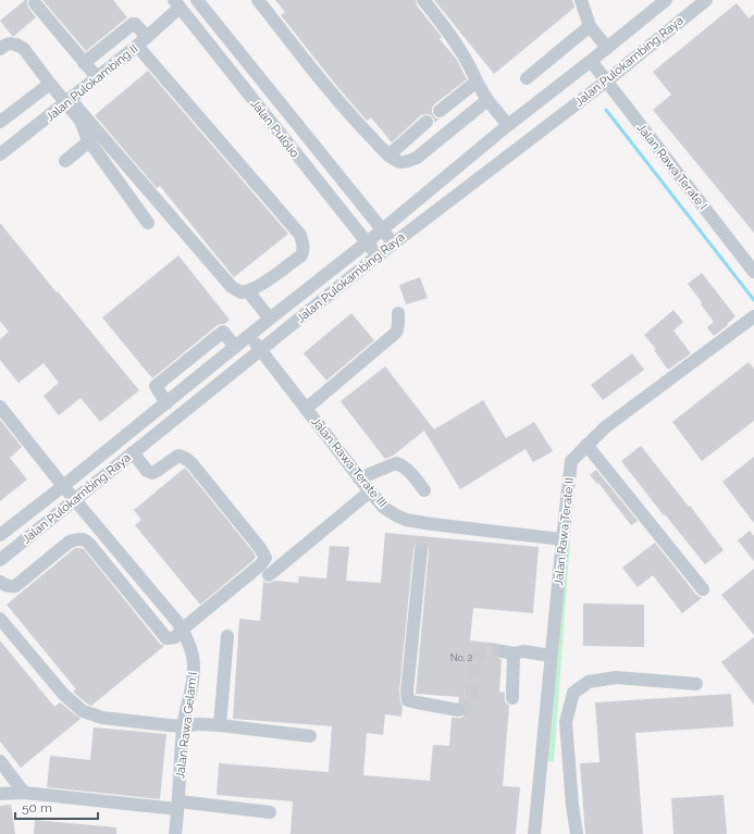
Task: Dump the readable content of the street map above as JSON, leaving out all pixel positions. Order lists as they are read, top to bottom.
{
  "streets": {
    "street": [
      "Jalan Pulokambing Raya",
      "Jalan Pulokambing II",
      "Jalan Pulolio",
      "Jalan Rawa Terate I",
      "Jalan Rawa Terate III",
      "Jalan Rawa Terate II",
      "Jalan Rawa Gelam I"
    ]
  },
  "crossings": [
    ["Jalan Pulokambing Raya", "Jalan Pulolio"],
    ["Jalan Pulokambing Raya", "Jalan Rawa Terate I"],
    ["Jalan Pulokambing Raya", "Jalan Rawa Terate III"],
    ["Jalan Pulokambing Raya", "Jalan Rawa Gelam I"],
    ["Jalan Pulokambing II", "Jalan Pulolio"],
    ["Jalan Rawa Terate III", "Jalan Rawa Terate II"]
  ],
  "house_numbers": ["No. 2"],
  "scale_bar": "50 m"
}
